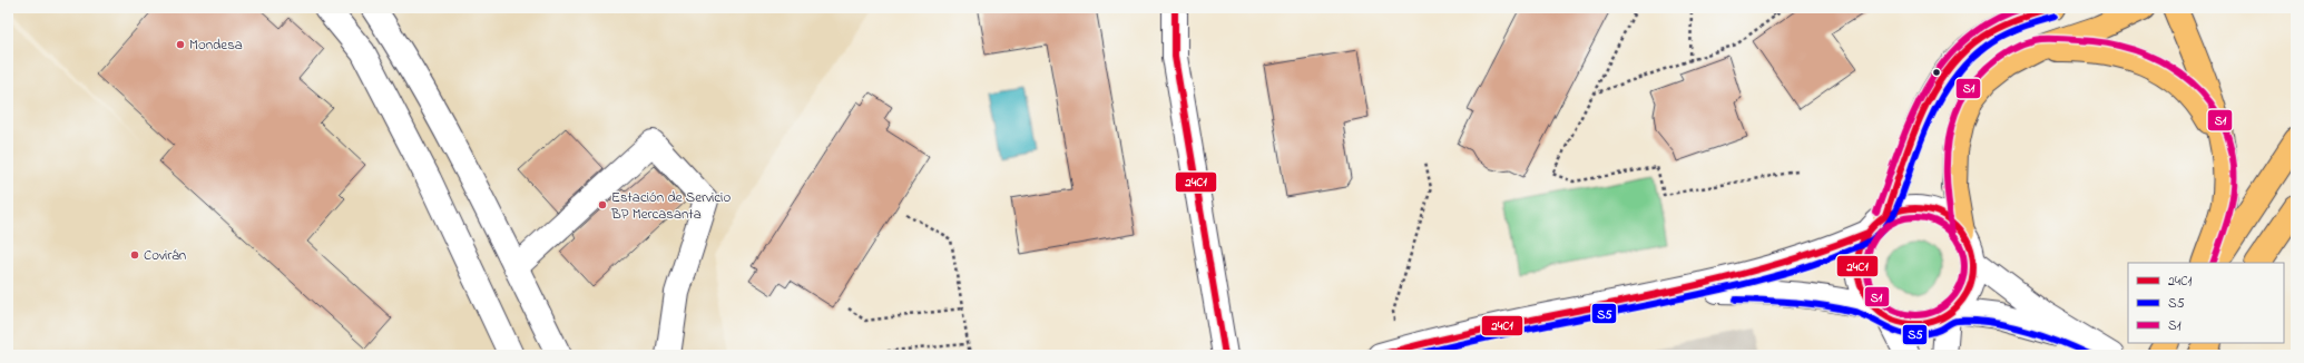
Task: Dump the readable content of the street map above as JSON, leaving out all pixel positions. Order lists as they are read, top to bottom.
{
  "places": ["Mondesa", "Estación de Servicio BP Mercasanta", "Covirán"],
  "lines": ["transit line 24C1", "transit line S1", "transit line S5"],
  "legend": ["24C1", "S5", "S1"]
}
